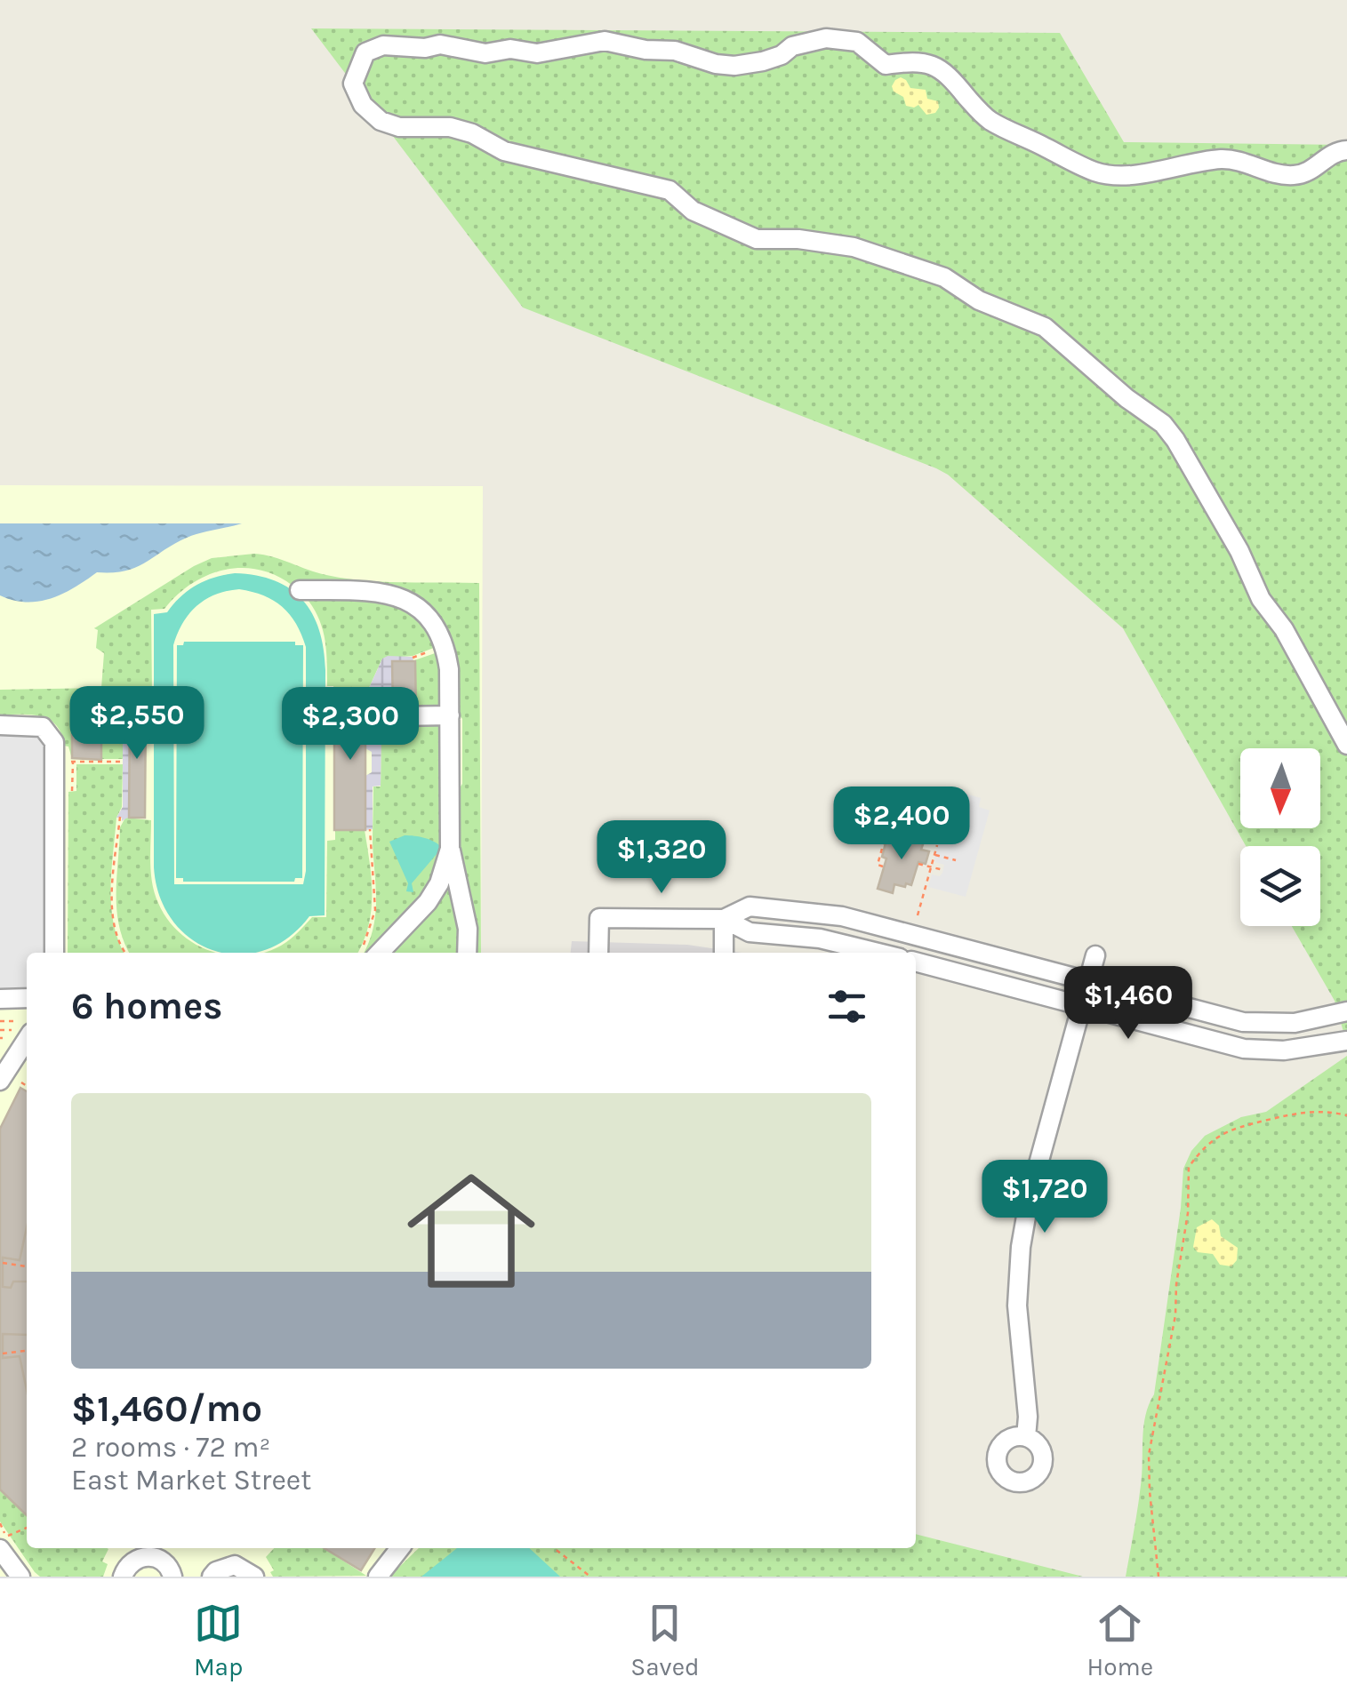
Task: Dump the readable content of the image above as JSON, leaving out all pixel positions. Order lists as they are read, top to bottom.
{
  "north": "bottom",
  "page": {
    "price": [
      "$2,550",
      "$2,300",
      "$2,400",
      "$1,320",
      "$1,460",
      "$1,720"
    ],
    "heading": "6 homes",
    "list": [
      {
        "name": "$1,460/mo",
        "note": "2 rooms · 72 m² · East Market Street"
      }
    ],
    "tabs": ["Map", "Saved", "Home"]
  }
}
